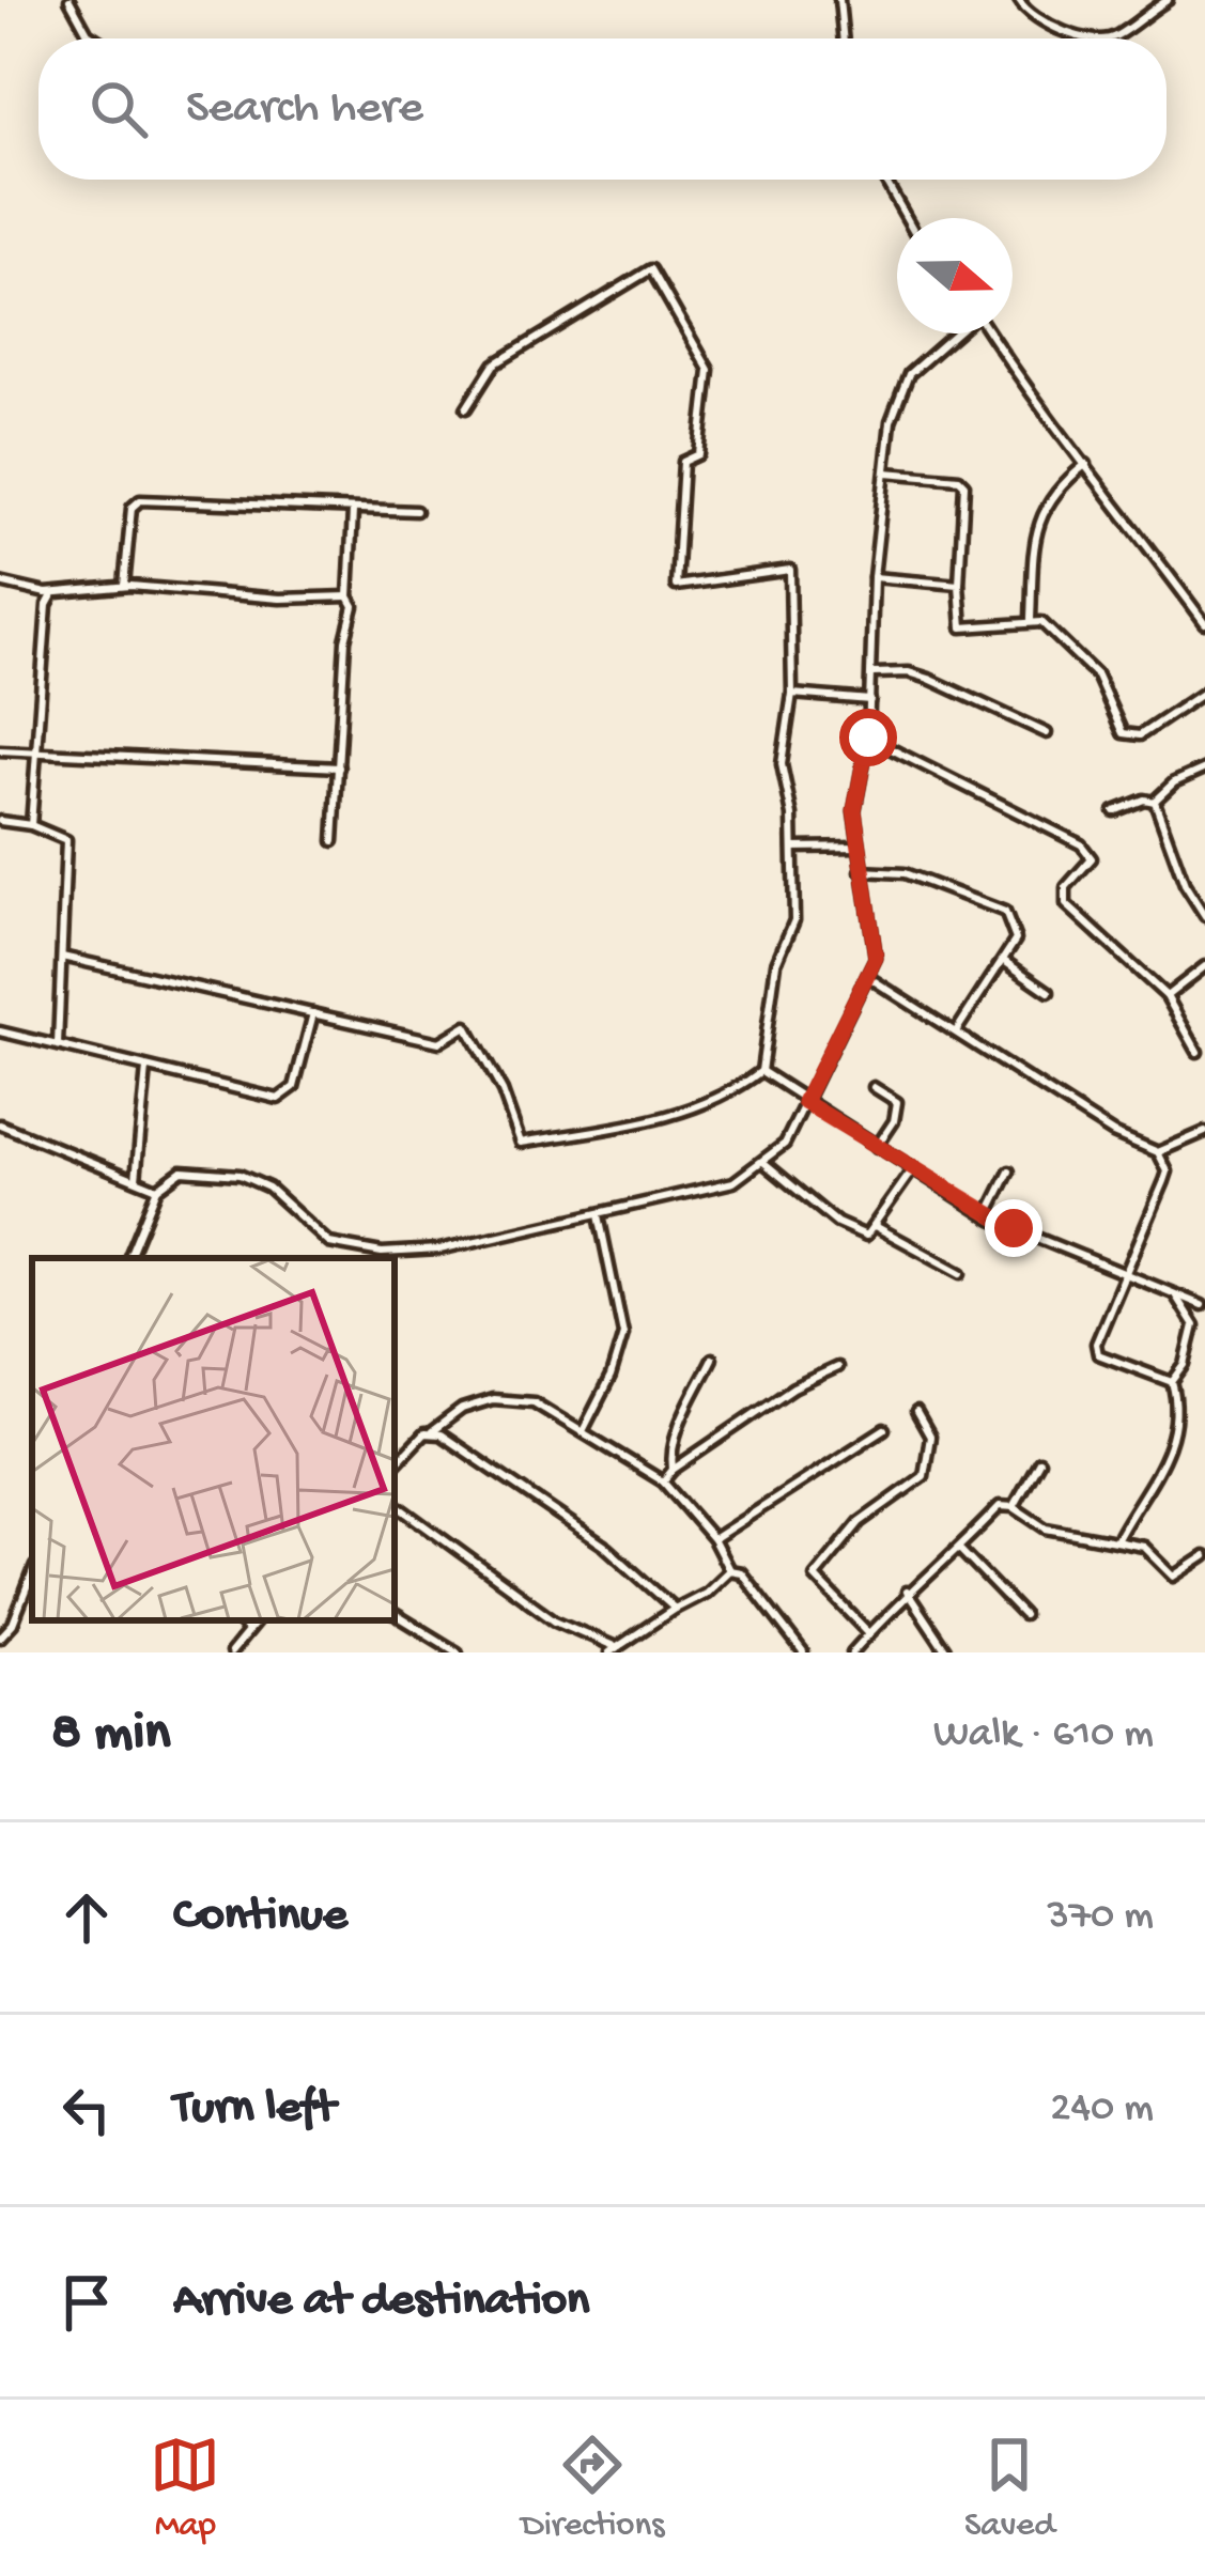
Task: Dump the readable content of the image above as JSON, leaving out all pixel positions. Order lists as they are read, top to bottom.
{
  "north": "right",
  "page": {
    "search": "Search here",
    "heading": ["8 min", "Walk · 610 m"],
    "list": [
      ["Continue", "370 m"],
      ["Turn left", "240 m"],
      "Arrive at destination"
    ],
    "nav": ["Map", "Directions", "Saved"]
  }
}
